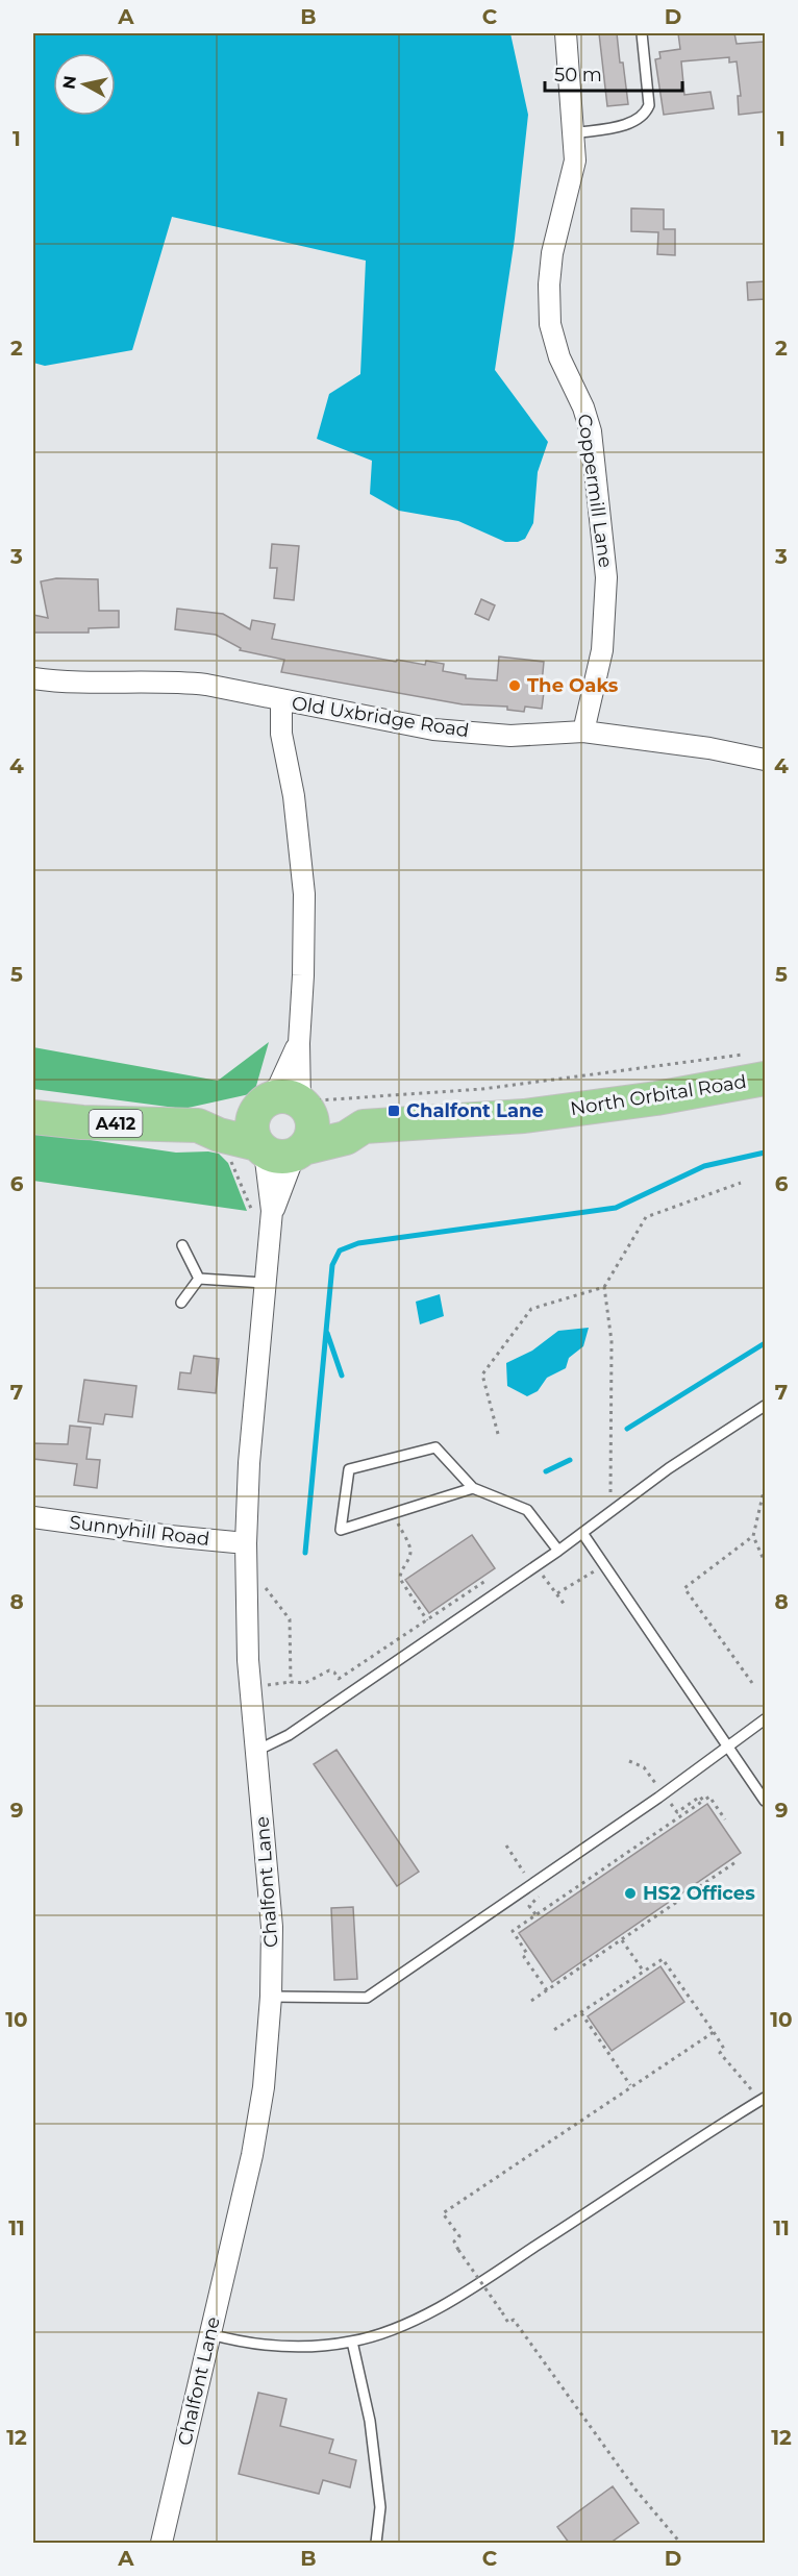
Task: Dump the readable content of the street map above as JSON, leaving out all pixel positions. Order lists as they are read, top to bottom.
{
  "streets": {
    "main road": ["North Orbital Road", "A412"],
    "street": [
      "Coppermill Lane",
      "Old Uxbridge Road",
      "Sunnyhill Road",
      "Chalfont Lane"
    ]
  },
  "crossings": [
    ["Coppermill Lane", "Old Uxbridge Road"],
    ["North Orbital Road", "Chalfont Lane"],
    ["Sunnyhill Road", "Chalfont Lane"]
  ],
  "places": {
    "other": ["The Oaks", "HS2 Offices"],
    "transit": ["Chalfont Lane"]
  },
  "scale_bar": "50 m",
  "north": "left",
  "grid": {
    "columns": [
      "A",
      "B",
      "C",
      "D"
    ],
    "rows": [
      "1",
      "2",
      "3",
      "4",
      "5",
      "6",
      "7",
      "8",
      "9",
      "10",
      "11",
      "12"
    ]
  }
}
